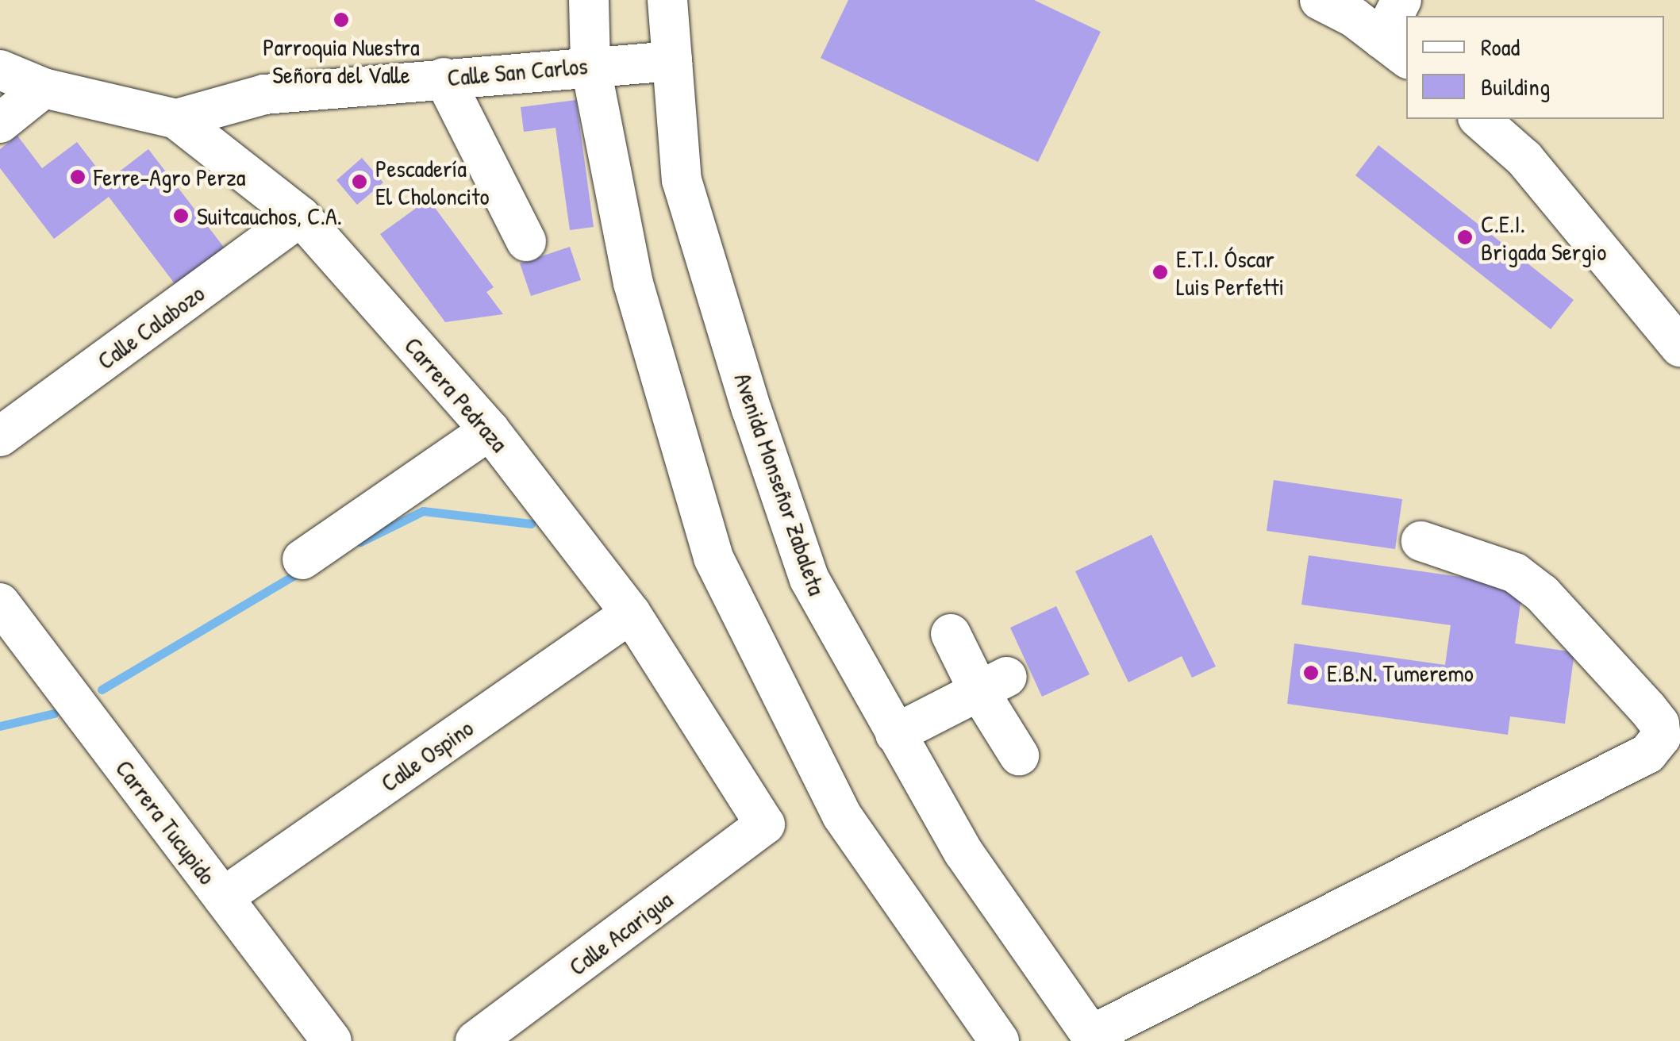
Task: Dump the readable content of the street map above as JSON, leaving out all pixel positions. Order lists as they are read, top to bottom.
{
  "streets": {
    "street": [
      "Calle San Carlos",
      "Calle Calabozo",
      "Carrera Pedraza",
      "Avenida Monseñor Zabaleta",
      "Calle Ospino",
      "Carrera Tucupido",
      "Calle Acarigua"
    ]
  },
  "crossings": [
    ["Calle San Carlos", "Carrera Pedraza"],
    ["Calle San Carlos", "Avenida Monseñor Zabaleta"],
    ["Calle Calabozo", "Carrera Pedraza"],
    ["Carrera Pedraza", "Calle Ospino"],
    ["Carrera Pedraza", "Calle Acarigua"],
    ["Calle Ospino", "Carrera Tucupido"]
  ],
  "places": [
    "Parroquia Nuestra Señora del Valle",
    "Ferre-Agro Perza",
    "Pescadería El Choloncito",
    "Suitcauchos, C.A.",
    "C.E.I. Brigada Sergio",
    "E.T.I. Óscar Luis Perfetti",
    "E.B.N. Tumeremo"
  ],
  "legend": ["Road", "Building"]
}
